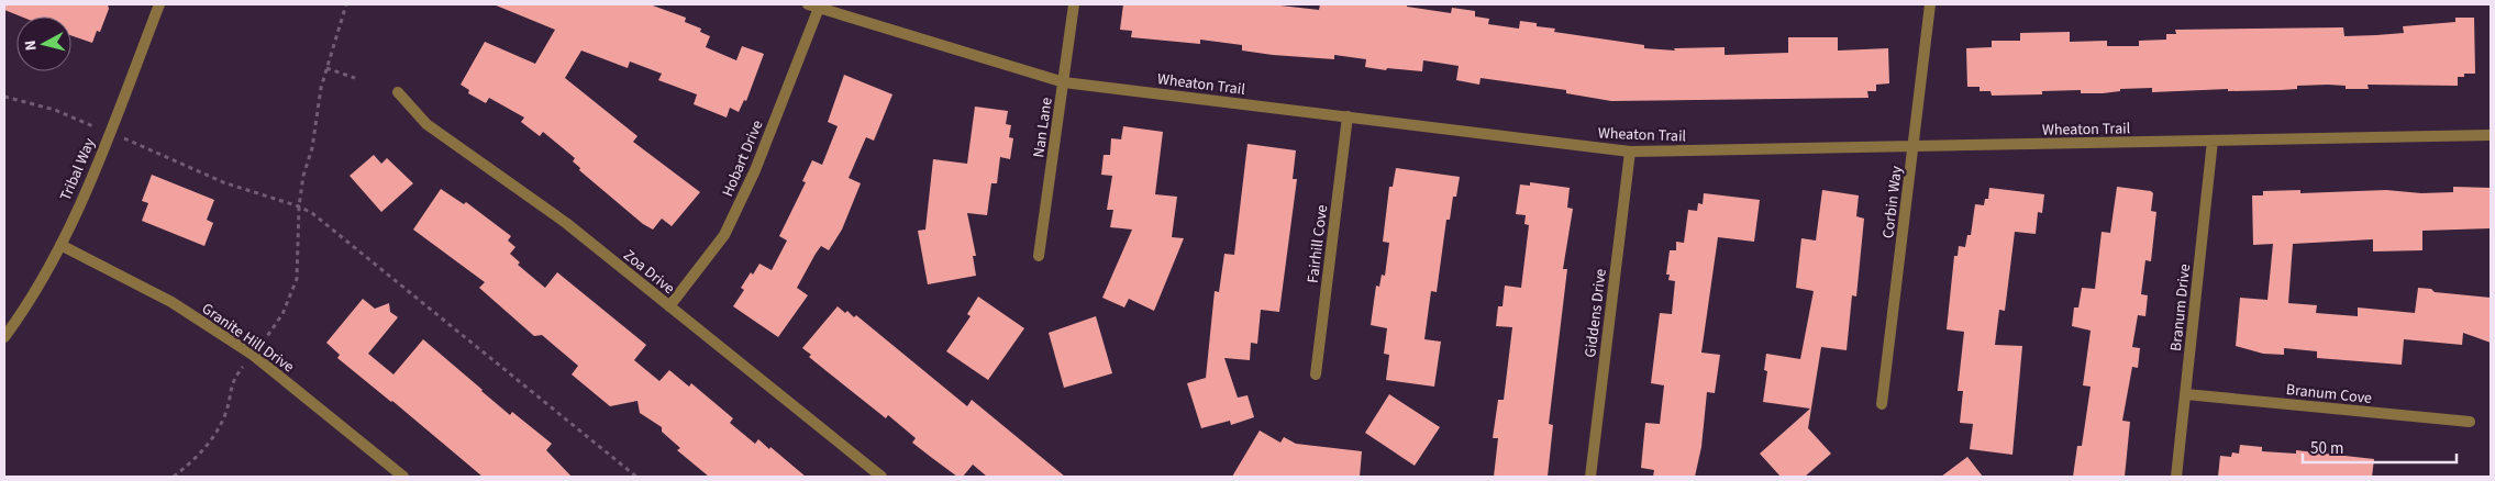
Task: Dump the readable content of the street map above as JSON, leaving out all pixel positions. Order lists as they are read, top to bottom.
{
  "streets": {
    "street": [
      "Wheaton Trail",
      "Nan Lane",
      "Hobart Drive",
      "Tribal Way",
      "Corbin Way",
      "Fairhill Cove",
      "Zoa Drive",
      "Branum Drive",
      "Giddens Drive",
      "Granite Hill Drive",
      "Branum Cove"
    ]
  },
  "crossings": [
    ["Wheaton Trail", "Nan Lane"],
    ["Wheaton Trail", "Hobart Drive"],
    ["Wheaton Trail", "Corbin Way"],
    ["Wheaton Trail", "Fairhill Cove"],
    ["Wheaton Trail", "Branum Drive"],
    ["Wheaton Trail", "Giddens Drive"],
    ["Hobart Drive", "Zoa Drive"],
    ["Tribal Way", "Granite Hill Drive"],
    ["Branum Drive", "Branum Cove"]
  ],
  "scale_bar": "50 m",
  "north": "left"
}
